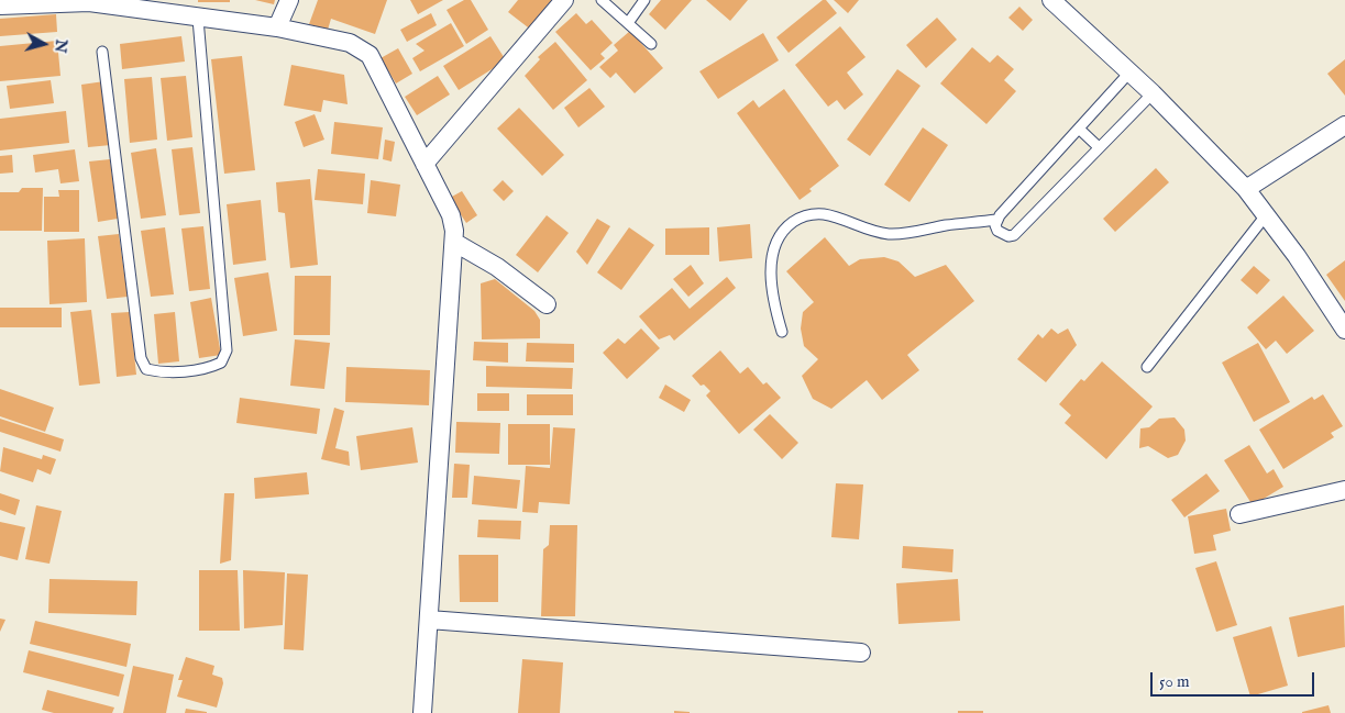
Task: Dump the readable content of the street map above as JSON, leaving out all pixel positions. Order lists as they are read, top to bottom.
{
  "scale_bar": "50 m",
  "north": "right"
}
